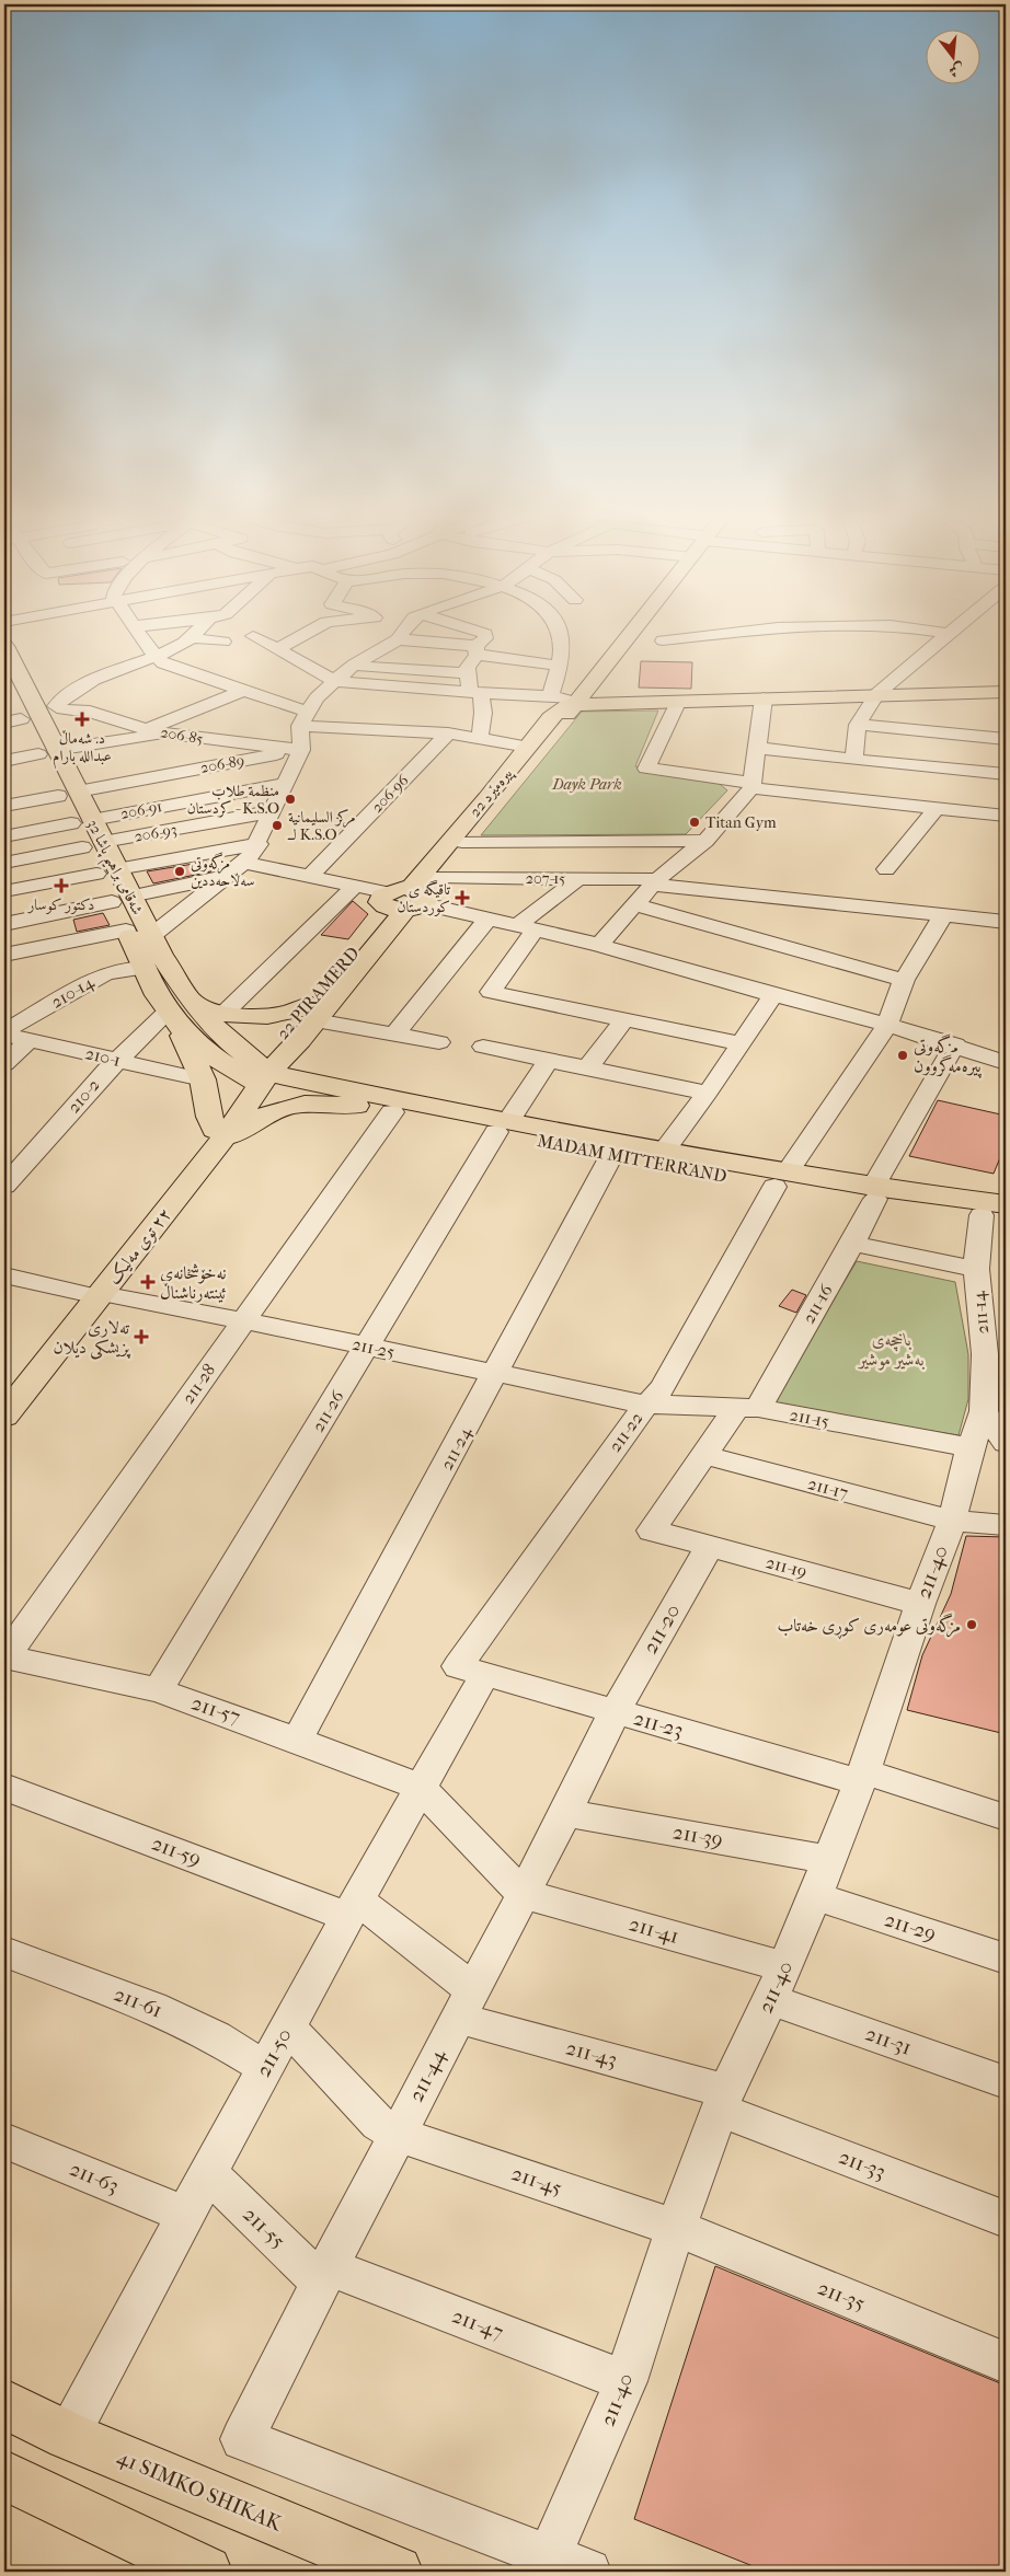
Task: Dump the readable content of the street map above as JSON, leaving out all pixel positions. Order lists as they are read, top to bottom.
{
  "streets": {
    "main road": [
      "22 پیرەمێرد",
      "شەقامی براهیم پاشا 32",
      "22 PIRAMERD",
      "MADAM MITTERRAND",
      "٢٢ توی مەلیک",
      "41 SIMKO SHIKAK"
    ],
    "street": [
      "206-85",
      "206-89",
      "206-96",
      "206-91",
      "206-93",
      "207-15",
      "210-14",
      "210-1",
      "210-2",
      "211-16",
      "211-14",
      "211-25",
      "211-28",
      "211-26",
      "211-15",
      "211-22",
      "211-24",
      "211-17",
      "211-19",
      "211-40",
      "211-20",
      "211-57",
      "211-23",
      "211-39",
      "211-59",
      "211-29",
      "211-41",
      "211-61",
      "211-31",
      "211-50",
      "211-43",
      "211-44",
      "211-33",
      "211-63",
      "211-45",
      "211-55",
      "211-35",
      "211-47"
    ]
  },
  "crossings": [
    ["206-85", "206-89"],
    ["206-89", "شەقامی براهیم پاشا 32"],
    ["22 پیرەمێرد", "207-15"],
    ["22 پیرەمێرد", "22 PIRAMERD"],
    ["206-91", "شەقامی براهیم پاشا 32"],
    ["206-93", "شەقامی براهیم پاشا 32"],
    ["شەقامی براهیم پاشا 32", "210-14"],
    ["شەقامی براهیم پاشا 32", "22 PIRAMERD"],
    ["شەقامی براهیم پاشا 32", "210-2"],
    ["شەقامی براهیم پاشا 32", "MADAM MITTERRAND"],
    ["شەقامی براهیم پاشا 32", "٢٢ توی مەلیک"],
    ["207-15", "22 PIRAMERD"],
    ["207-15", "211-22"],
    ["210-14", "210-1"],
    ["22 PIRAMERD", "MADAM MITTERRAND"],
    ["22 PIRAMERD", "٢٢ توی مەلیک"],
    ["210-1", "210-2"],
    ["MADAM MITTERRAND", "٢٢ توی مەلیک"],
    ["MADAM MITTERRAND", "211-16"],
    ["MADAM MITTERRAND", "211-14"],
    ["MADAM MITTERRAND", "211-28"],
    ["MADAM MITTERRAND", "211-26"],
    ["MADAM MITTERRAND", "211-22"],
    ["MADAM MITTERRAND", "211-24"],
    ["٢٢ توی مەلیک", "211-25"],
    ["211-16", "211-15"],
    ["211-16", "211-17"],
    ["211-16", "211-19"],
    ["211-14", "211-40"],
    ["211-25", "211-28"],
    ["211-25", "211-26"],
    ["211-25", "211-15"],
    ["211-25", "211-22"],
    ["211-25", "211-24"],
    ["211-28", "211-57"],
    ["211-26", "211-57"],
    ["211-15", "211-22"],
    ["211-15", "211-40"],
    ["211-22", "211-23"],
    ["211-22", "211-50"],
    ["211-24", "211-57"],
    ["211-17", "211-40"],
    ["211-19", "211-40"],
    ["211-19", "211-20"],
    ["211-40", "211-23"],
    ["211-40", "211-39"],
    ["211-40", "211-29"],
    ["211-40", "211-41"],
    ["211-40", "211-31"],
    ["211-40", "211-43"],
    ["211-40", "211-44"],
    ["211-40", "211-33"],
    ["211-40", "211-45"],
    ["211-40", "211-35"],
    ["211-40", "211-47"],
    ["211-20", "211-23"],
    ["211-20", "211-44"],
    ["211-57", "211-50"],
    ["211-23", "211-50"],
    ["211-23", "211-44"],
    ["211-39", "211-44"],
    ["211-59", "211-50"],
    ["211-59", "211-43"],
    ["211-59", "211-44"],
    ["211-41", "211-31"],
    ["211-41", "211-44"],
    ["211-61", "211-50"],
    ["211-50", "211-63"],
    ["211-50", "211-45"],
    ["211-50", "211-55"],
    ["211-50", "41 SIMKO SHIKAK"],
    ["211-43", "211-44"],
    ["211-43", "211-33"],
    ["211-44", "211-45"],
    ["211-44", "211-55"],
    ["211-44", "211-47"],
    ["211-45", "211-35"],
    ["211-55", "211-47"]
  ],
  "parks": ["Dayk Park", "باخچەی بەشیر موشیر"],
  "places": {
    "health": [
      "د. شەماڵ عبداللە بارام",
      "دكتور كوسار",
      "تاقيگه ى كوردستان",
      "نەخۆشخانەی ئینتەرناشناڵ",
      "تەلاری پزیشکی دیلان"
    ],
    "other": [
      "منظمة طلاب كردستان - K.S.O",
      "Titan Gym",
      "مرکز السلیمانیة لــ K.S.O",
      "مزگەوتی سەڵاحەددین",
      "مزگەوتی پیرەمەگروون",
      "مزگەوتی عومەری کوڕی خەتاب"
    ]
  },
  "north": "bottom"
}
